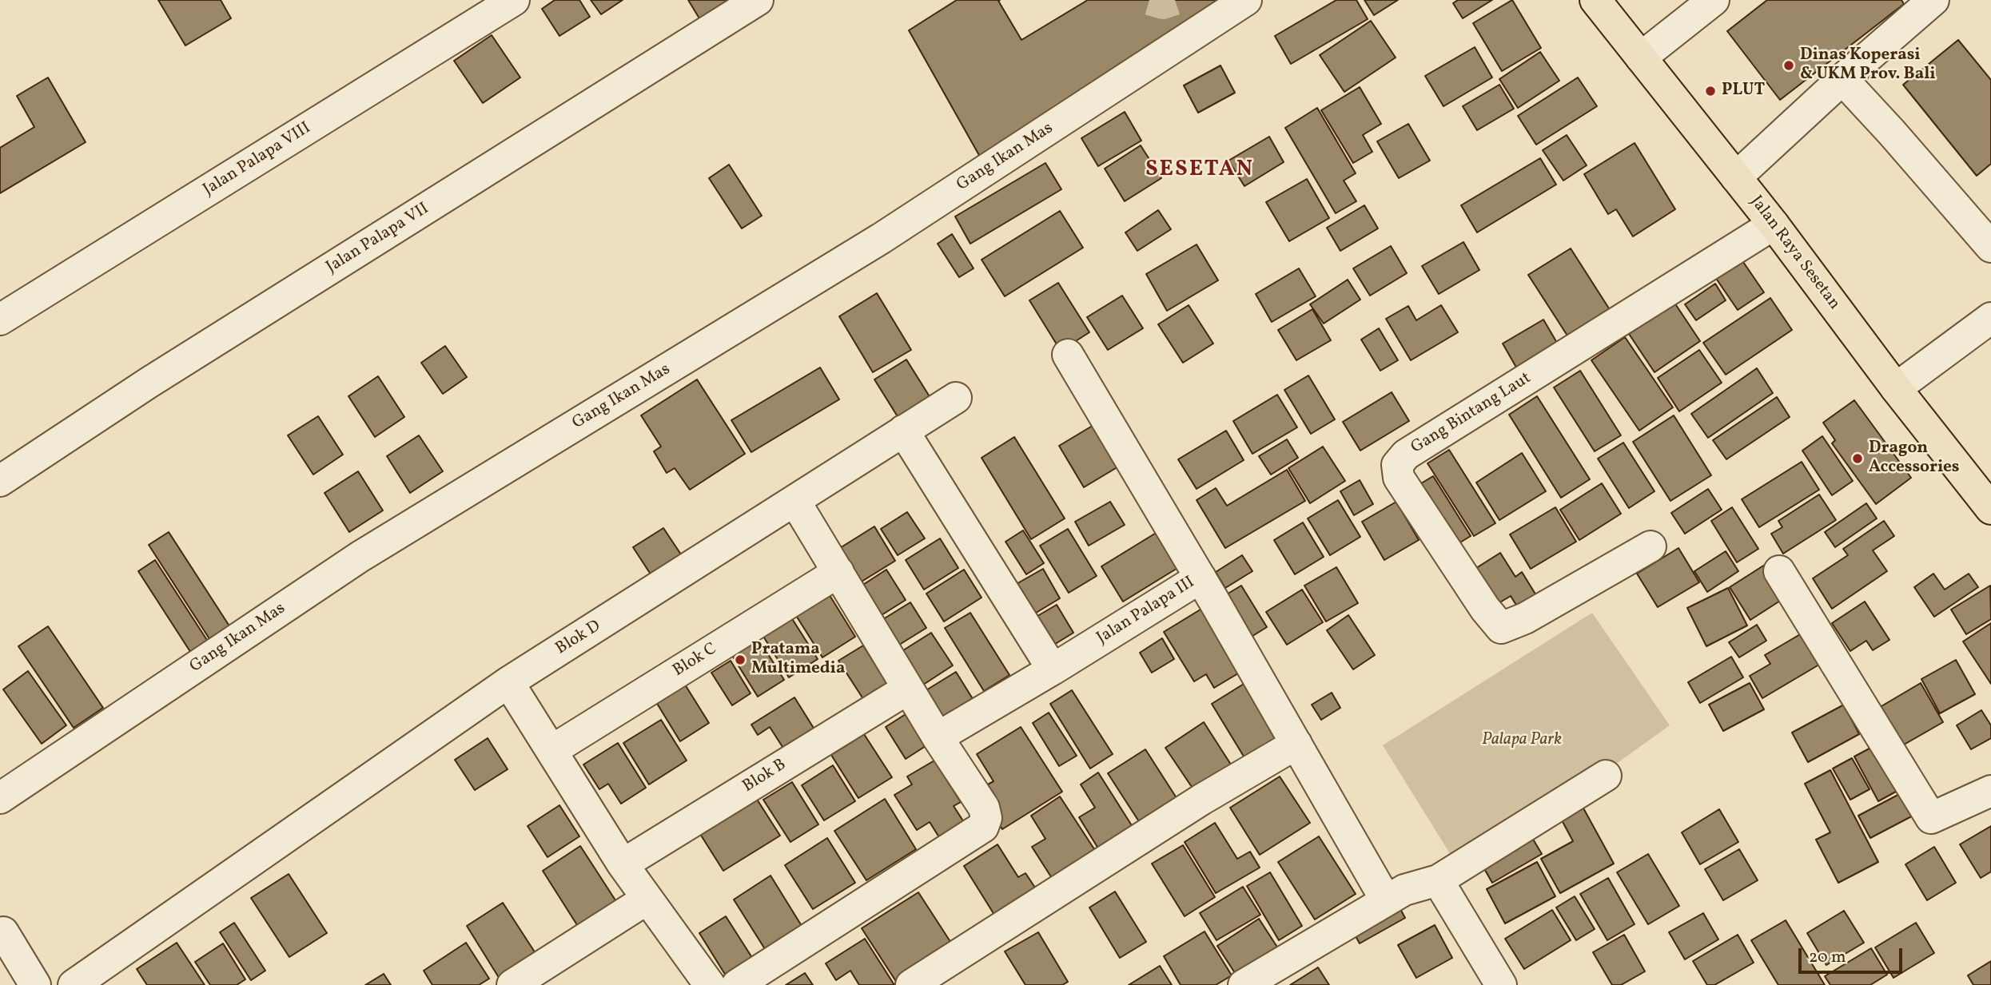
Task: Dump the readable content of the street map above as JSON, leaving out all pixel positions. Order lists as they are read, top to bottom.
{
  "streets": {
    "main road": ["Jalan Raya Sesetan"],
    "street": [
      "Gang Ikan Mas",
      "Jalan Palapa VIII",
      "Jalan Palapa VII",
      "Gang Bintang Laut",
      "Jalan Palapa III",
      "Blok D",
      "Blok C",
      "Blok B"
    ]
  },
  "crossings": [
    ["Jalan Raya Sesetan", "Gang Bintang Laut"]
  ],
  "districts": ["SESETAN"],
  "parks": ["Palapa Park"],
  "places": [
    "Dinas Koperasi & UKM Prov. Bali",
    "PLUT",
    "Dragon Accessories",
    "Pratama Multimedia"
  ],
  "scale_bar": "20 m"
}
